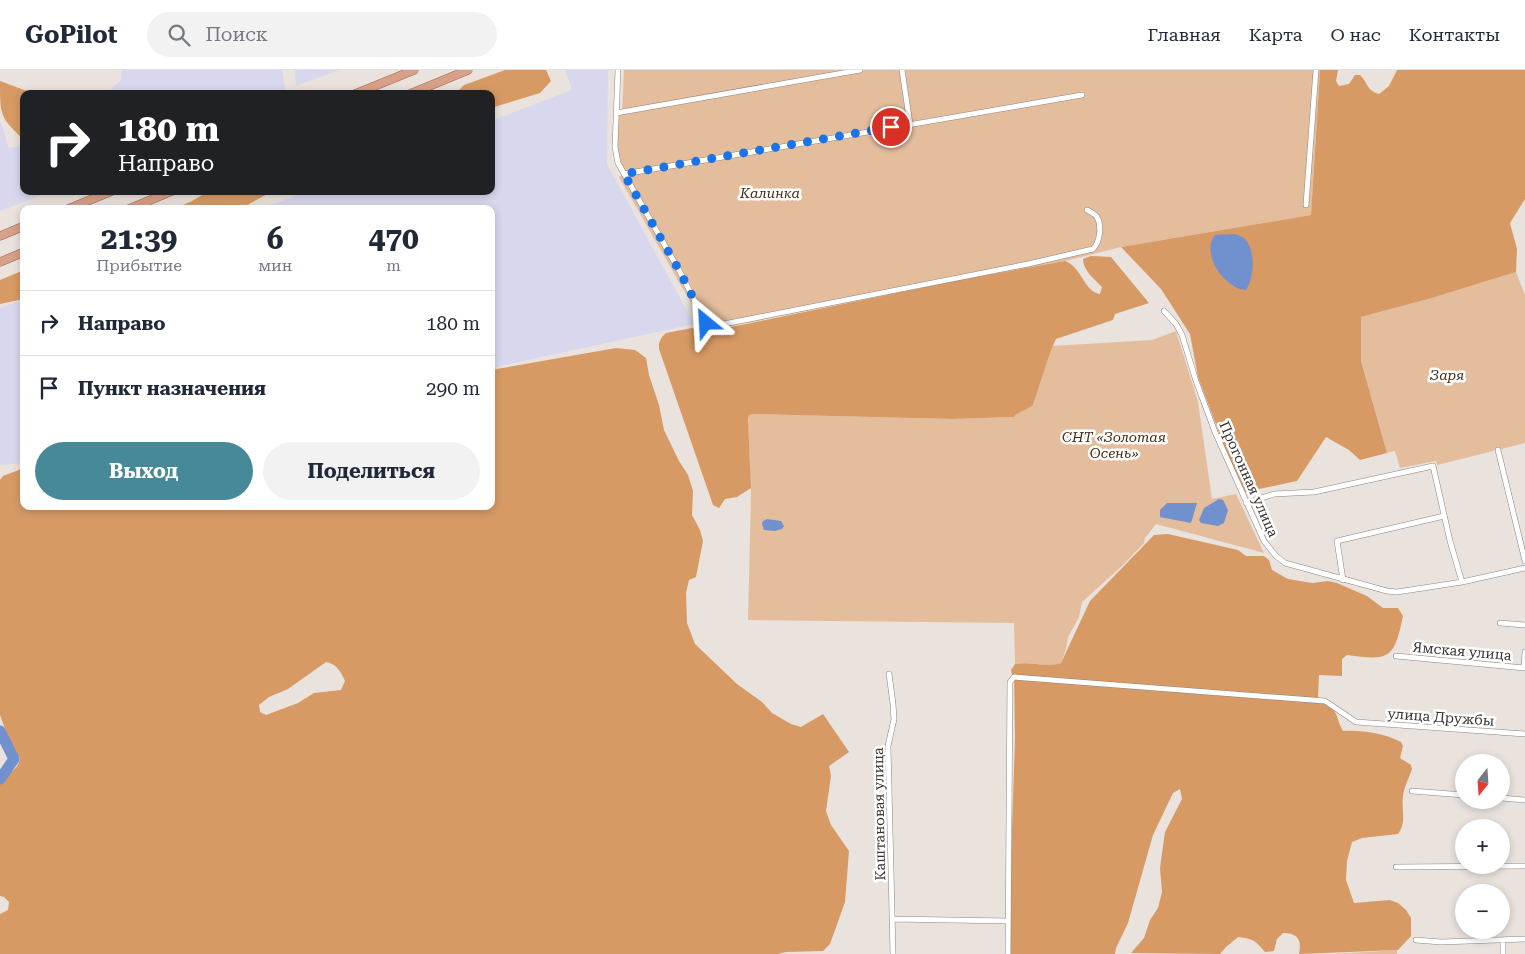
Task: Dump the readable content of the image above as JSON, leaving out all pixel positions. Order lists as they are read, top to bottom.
{
  "streets": {
    "street": [
      "Прогонная улица",
      "Ямская улица",
      "улица Дружбы",
      "Каштановая улица"
    ]
  },
  "parks": ["Калинка", "Заря", "СНТ «Золотая Осень»"],
  "north": "bottom",
  "page": {
    "header": "GoPilot",
    "search": "Поиск",
    "nav": [
      "Главная",
      "Карта",
      "О нас",
      "Контакты"
    ],
    "turn": ["180 m", "Направо"],
    "eta": [
      "21:39",
      "Прибытие",
      "6",
      "мин",
      "470",
      "m"
    ],
    "list": [
      {
        "name": "Направо",
        "value": "180 m"
      },
      {
        "name": "Пункт назначения",
        "value": "290 m"
      }
    ],
    "buttons": ["Выход", "Поделиться"],
    "map_buttons": ["+", "−"]
  }
}
